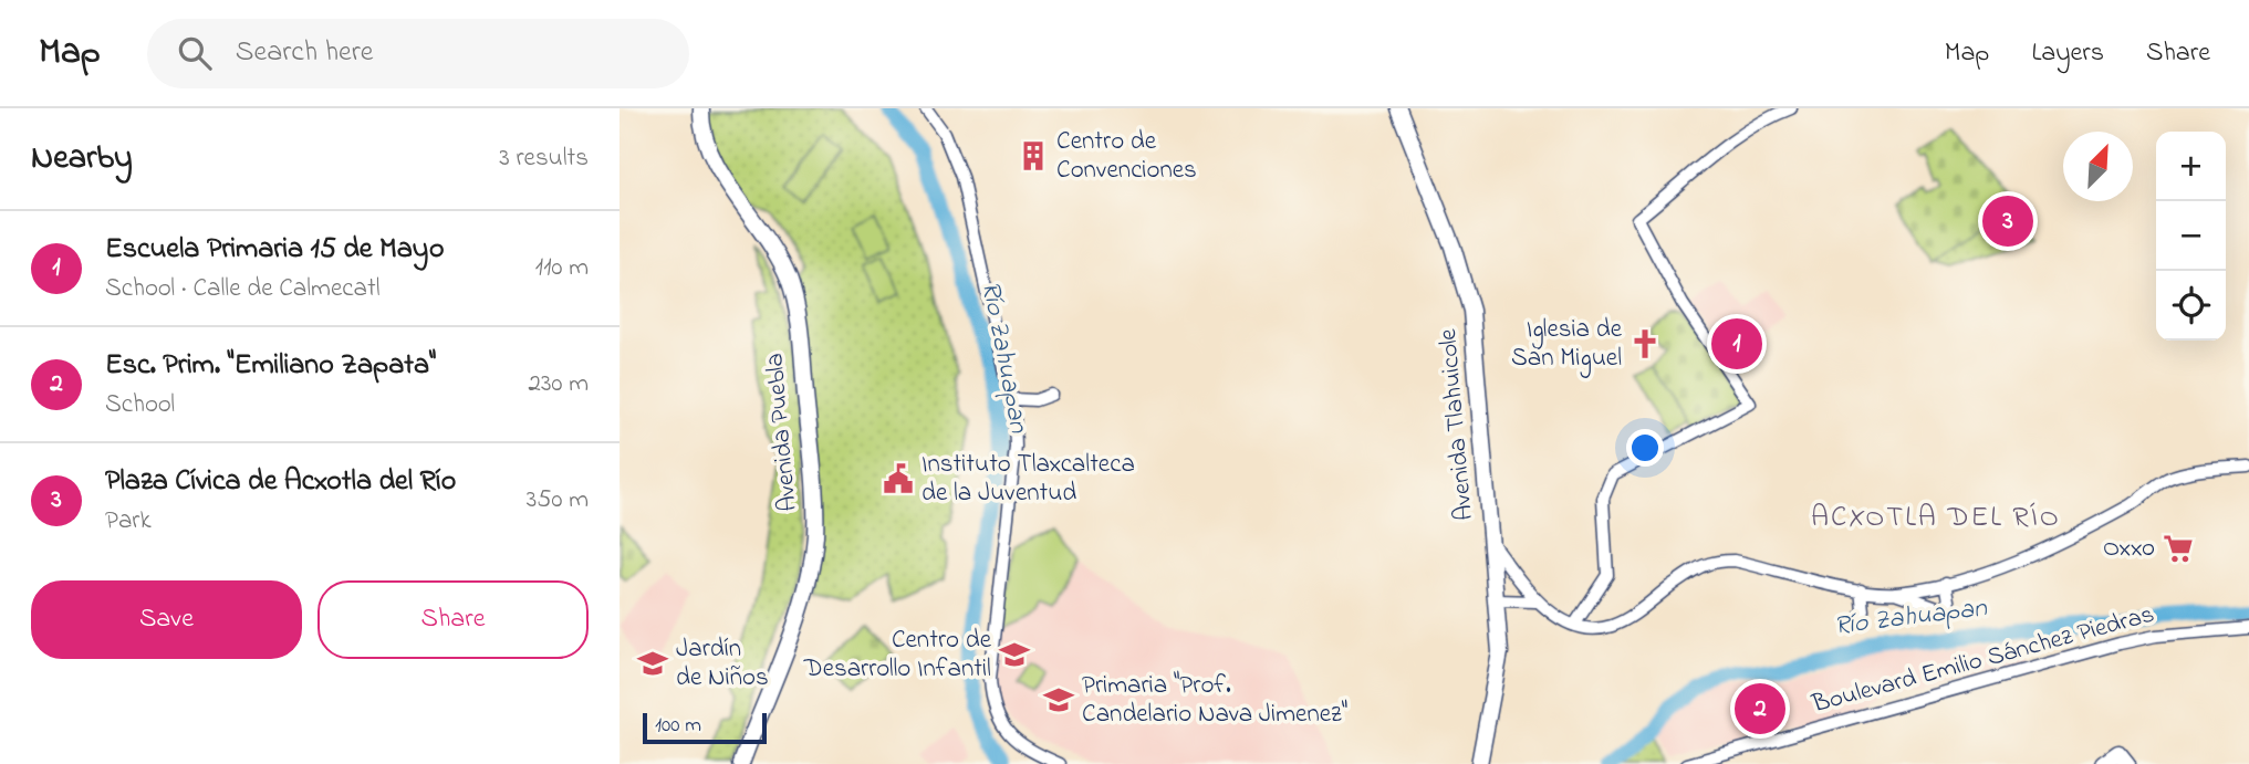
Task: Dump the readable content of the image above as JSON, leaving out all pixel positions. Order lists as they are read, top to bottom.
{
  "streets": {
    "main road": ["Avenida Tlahuicole", "Avenida Puebla"],
    "street": ["Boulevard Emilio Sánchez Piedras"]
  },
  "districts": ["ACXOTLA DEL RÍO"],
  "water": ["Río Zahuapan"],
  "places": {
    "building": ["Centro de Convenciones"],
    "church": ["Iglesia de San Miguel"],
    "public building": ["Instituto Tlaxcalteca de la Juventud"],
    "supermarket": ["Oxxo"],
    "school or university": ["Centro de Desarrollo Infantil", "Jardín de Niños", "Primaria \"Prof. Candelario Nava Jimenez\""]
  },
  "scale_bar": "100 m",
  "north": "top right",
  "page": {
    "header": "Map",
    "search": "Search here",
    "nav": ["Map", "Layers", "Share"],
    "heading": ["Nearby", "3 results"],
    "map_buttons": ["+", "−"],
    "pins": ["3", "1", "2"],
    "list": [
      {
        "mark": "1",
        "name": "Escuela Primaria 15 de Mayo",
        "note": "School · Calle de Calmecatl",
        "value": "110 m"
      },
      {
        "mark": "2",
        "name": "Esc. Prim. \"Emiliano Zapata\"",
        "note": "School",
        "value": "230 m"
      },
      {
        "mark": "3",
        "name": "Plaza Cívica de Acxotla del Río",
        "note": "Park",
        "value": "350 m"
      }
    ],
    "buttons": ["Save", "Share"],
    "scale": "100 m"
  }
}
